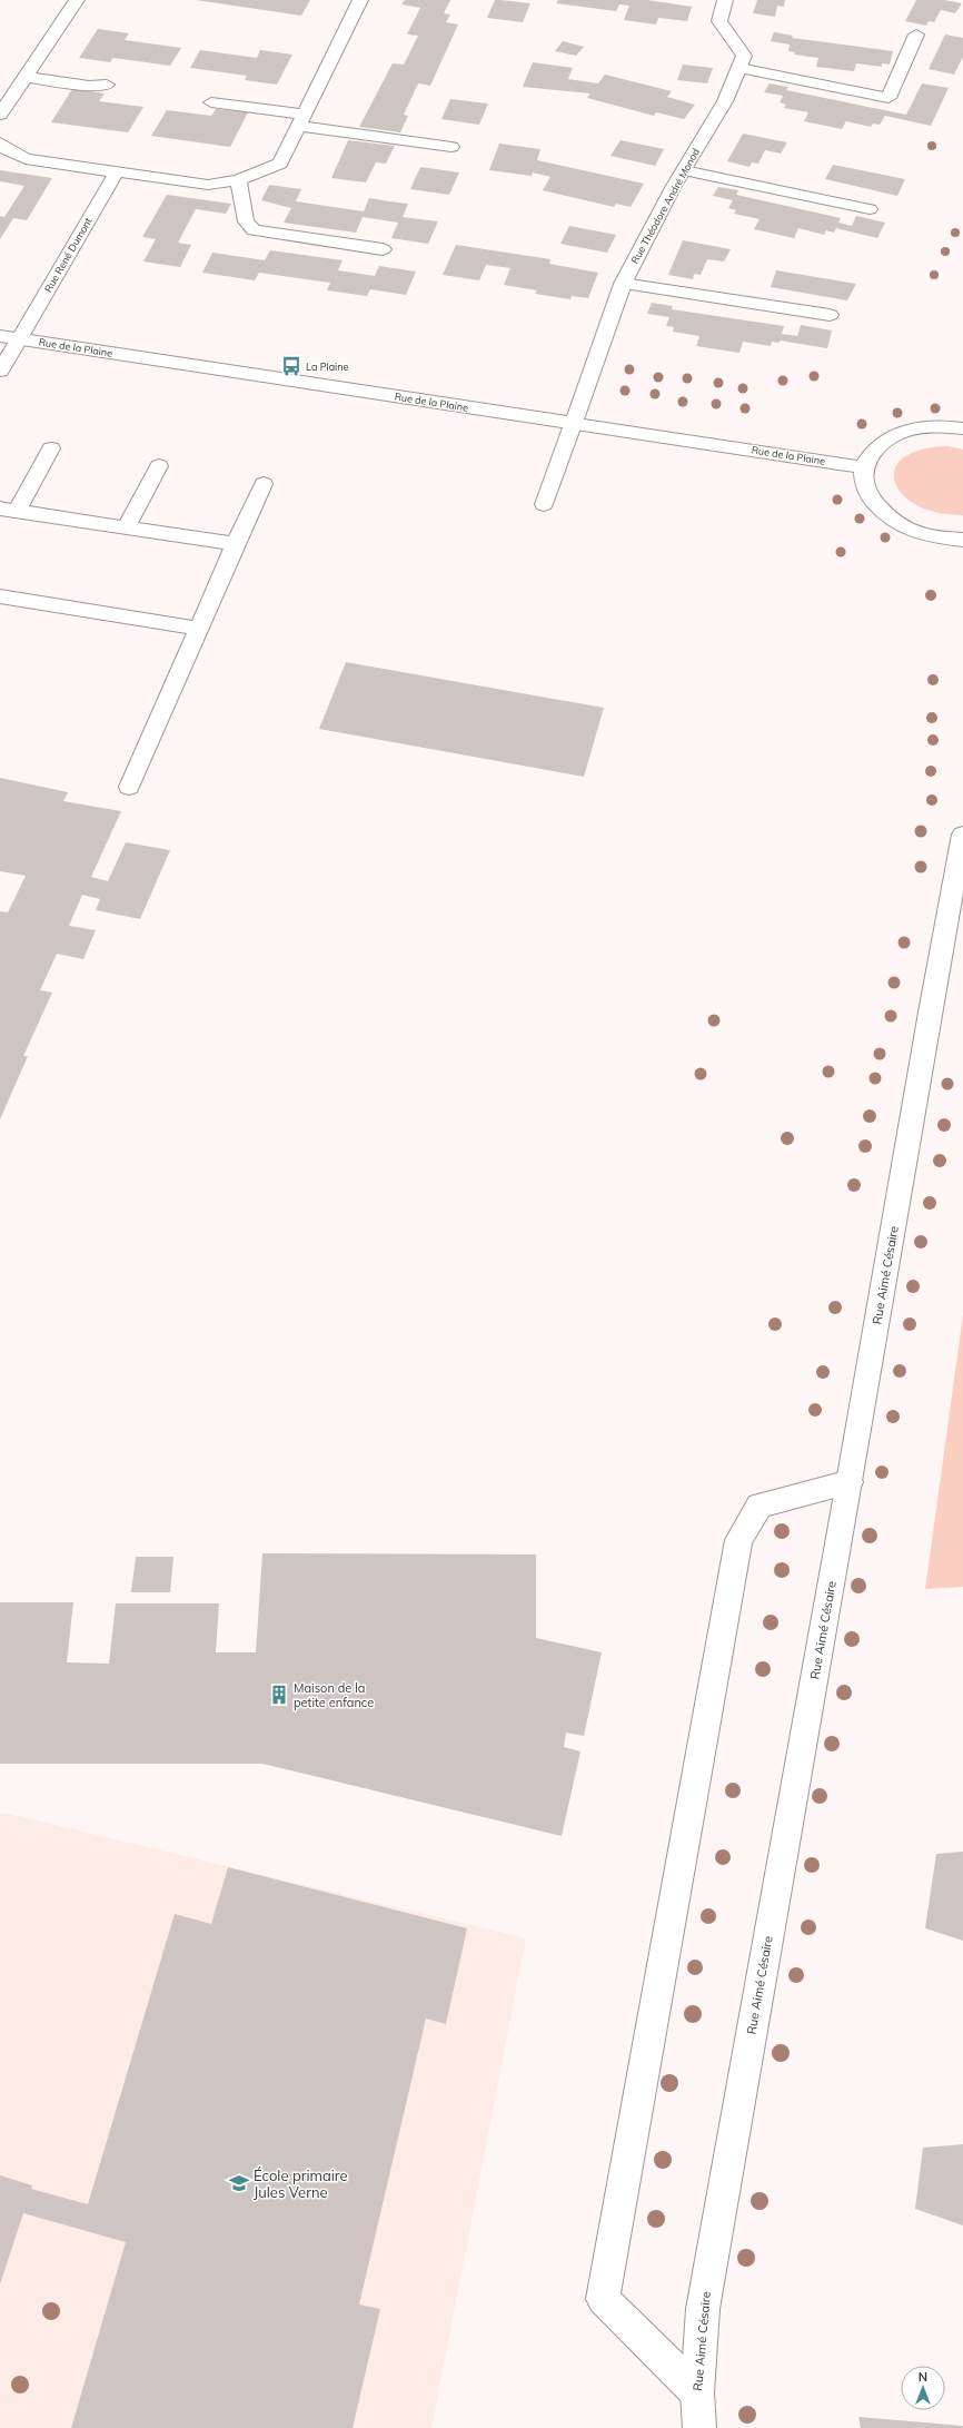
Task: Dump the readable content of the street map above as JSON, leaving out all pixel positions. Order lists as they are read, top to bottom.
{
  "streets": {
    "street": [
      "Rue Théodore André Monod",
      "Rue René Dumont",
      "Rue de la Plaine",
      "Rue Aimé Césaire"
    ]
  },
  "crossings": [
    ["Rue Théodore André Monod", "Rue de la Plaine"],
    ["Rue René Dumont", "Rue de la Plaine"]
  ],
  "places": {
    "bus stop": ["La Plaine"],
    "building": ["Maison de la petite enfance"],
    "school or university": ["École primaire Jules Verne"]
  },
  "north": "top"
}
